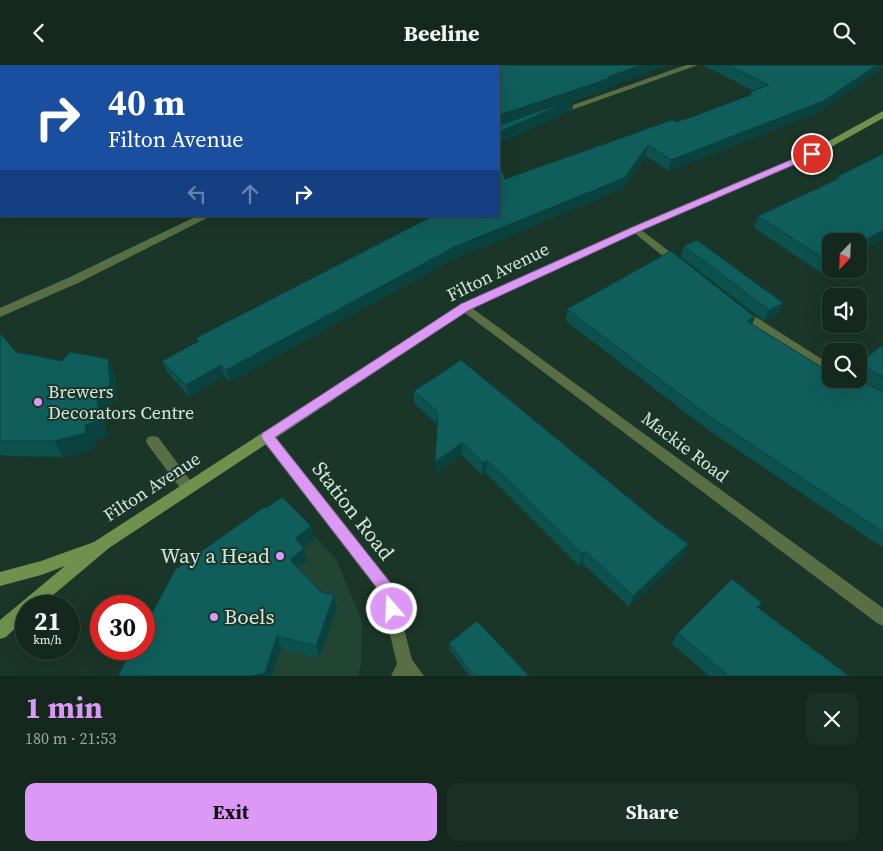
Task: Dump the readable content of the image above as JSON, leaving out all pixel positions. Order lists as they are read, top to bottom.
{
  "streets": {
    "street": ["Filton Avenue", "Mackie Road", "Station Road"]
  },
  "crossings": [
    ["Filton Avenue", "Mackie Road"],
    ["Filton Avenue", "Station Road"]
  ],
  "places": ["Brewers Decorators Centre", "Way a Head", "Boels"],
  "north": "bottom left",
  "page": {
    "header": "Beeline",
    "turn": ["40 m", "Filton Avenue"],
    "speed": "21 km/h",
    "limit": "30",
    "heading": ["1 min", "180 m · 21:53"],
    "buttons": ["Exit", "Share"]
  }
}
